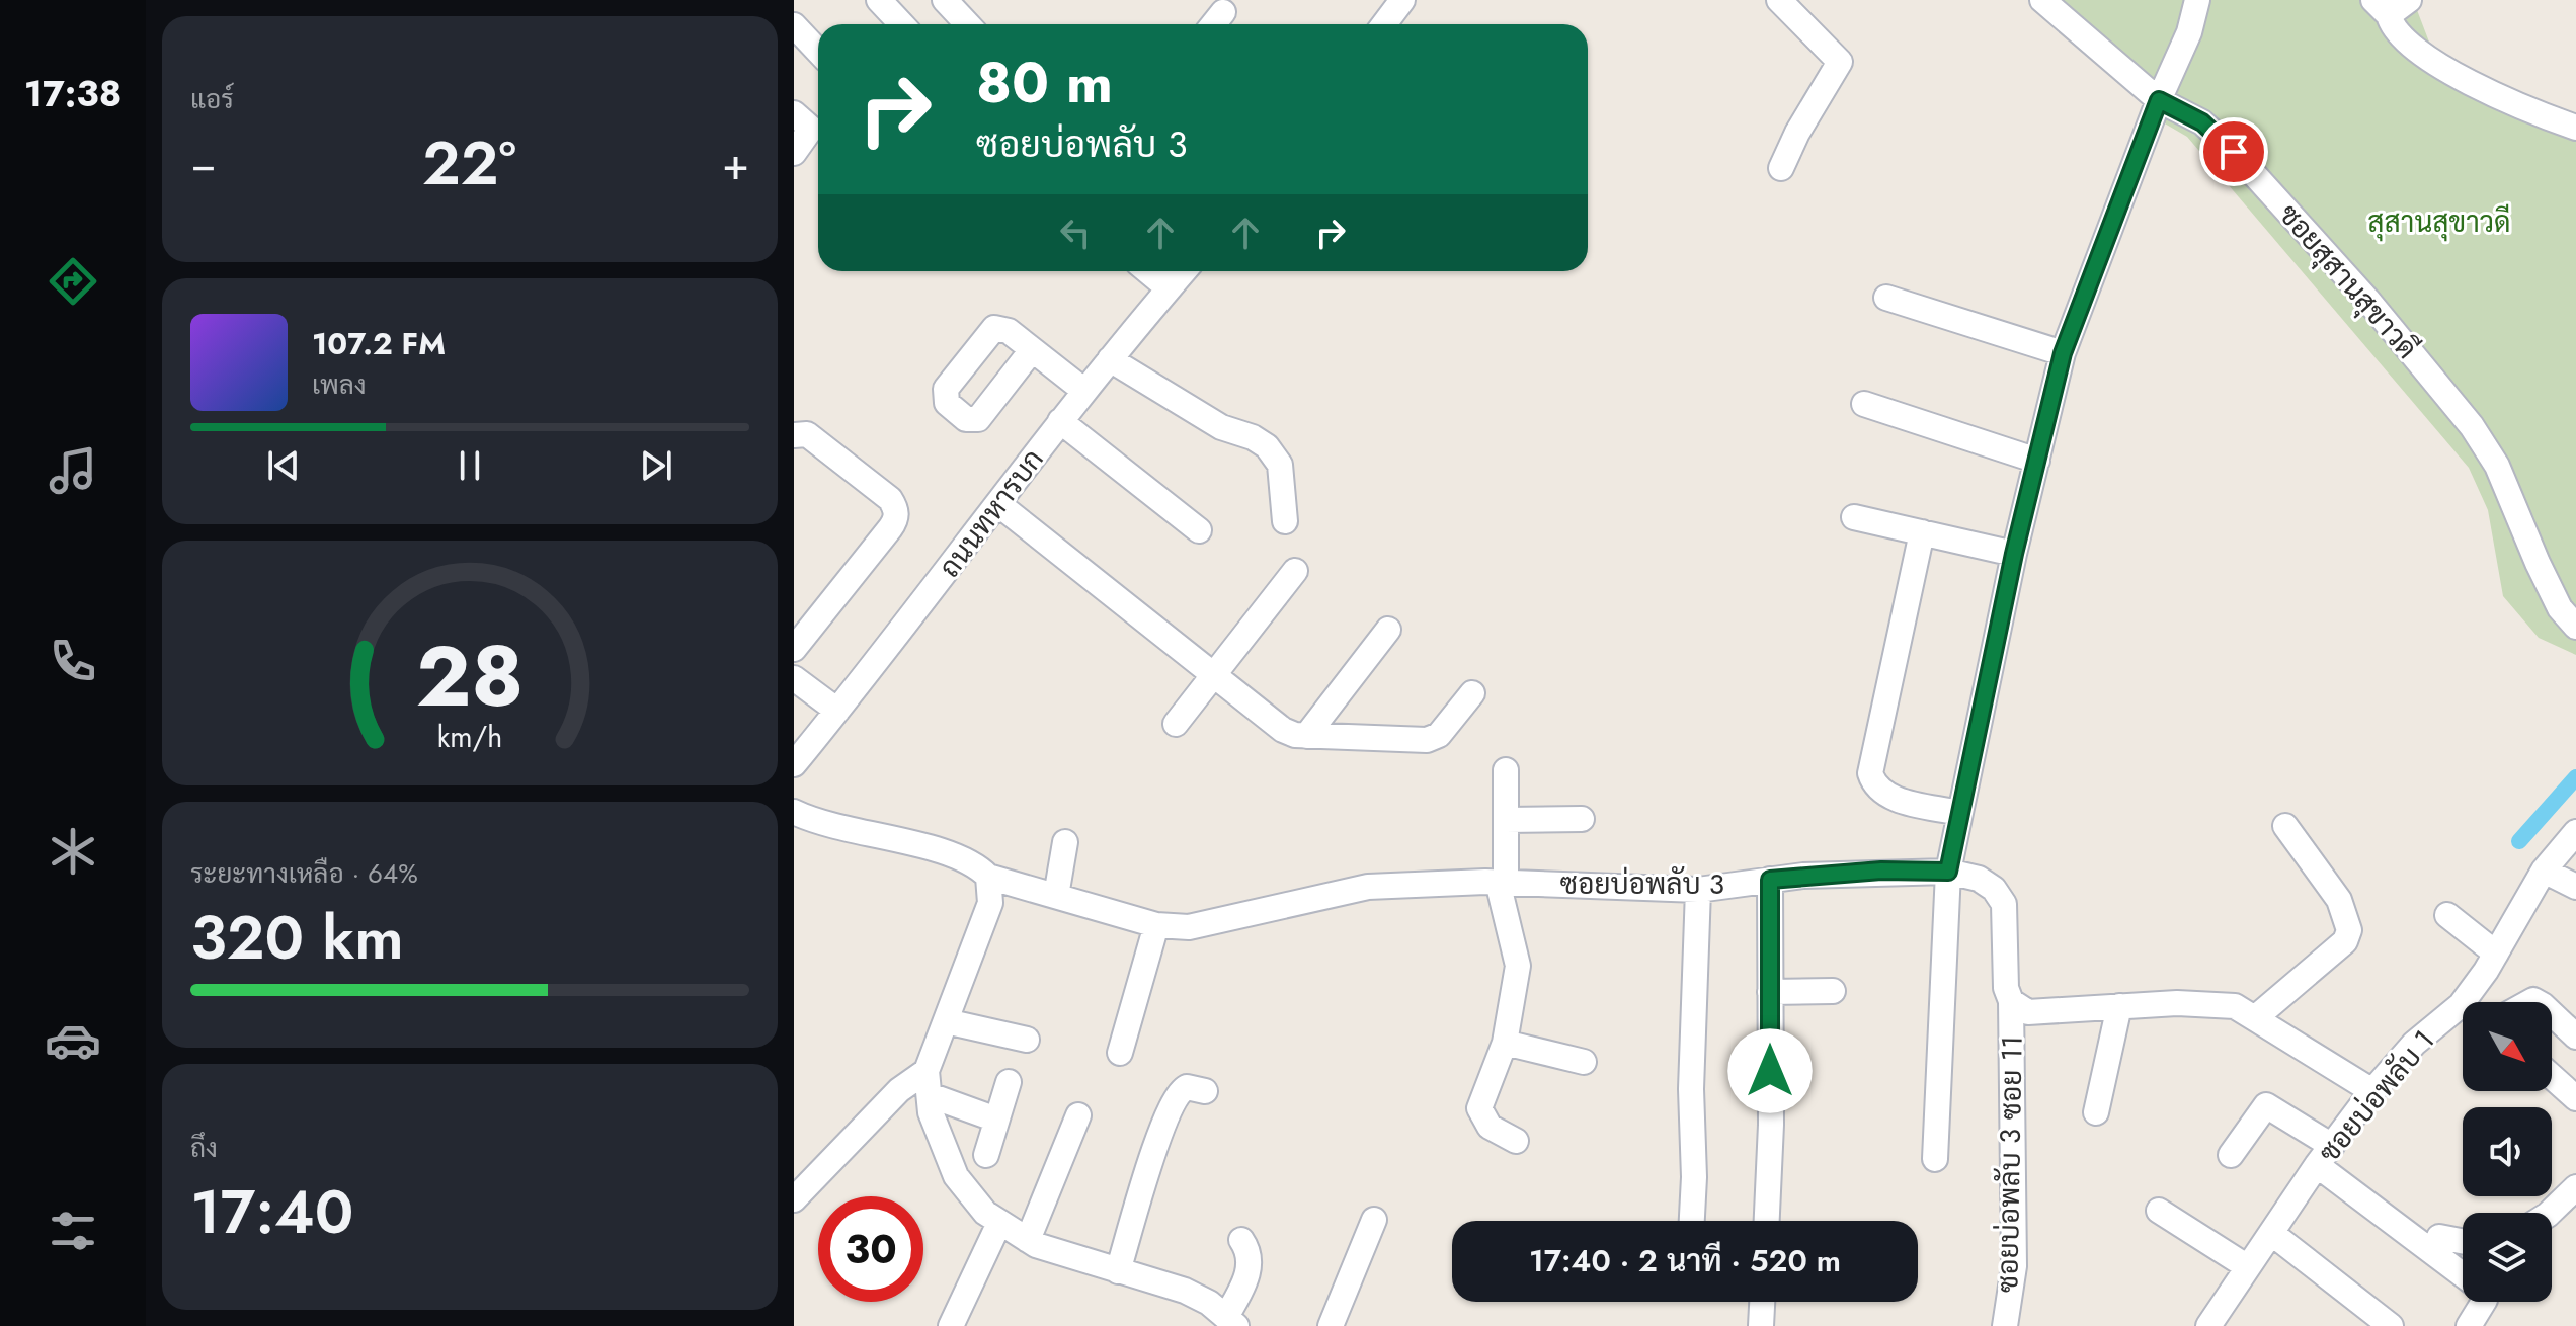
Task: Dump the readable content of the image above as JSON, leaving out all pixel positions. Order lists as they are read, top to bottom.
{
  "streets": {
    "street": [
      "ซอยสุสานสุขาวดี",
      "ถนนทหารบก",
      "ซอยบ่อพลับ 3",
      "ซอยบ่อพลับ 1",
      "ซอยบ่อพลับ 3 ซอย 11"
    ]
  },
  "crossings": [
    ["ซอยบ่อพลับ 3", "ซอยบ่อพลับ 3 ซอย 11"]
  ],
  "parks": ["สุสานสุขาวดี"],
  "north": "bottom right",
  "page": {
    "tabs": "17:38",
    "tile": [
      "แอร์",
      ["ระยะทางเหลือ · 64%", "320 km"],
      ["ถึง", "17:40"]
    ],
    "turn": ["80 m", "ซอยบ่อพลับ 3"],
    "heat": ["−", "22°", "+"],
    "song": ["107.2 FM", "เพลง"],
    "limit": "30",
    "trip": "17:40 · 2 นาที · 520 m",
    "gauge": ["28", "km/h"]
  }
}
